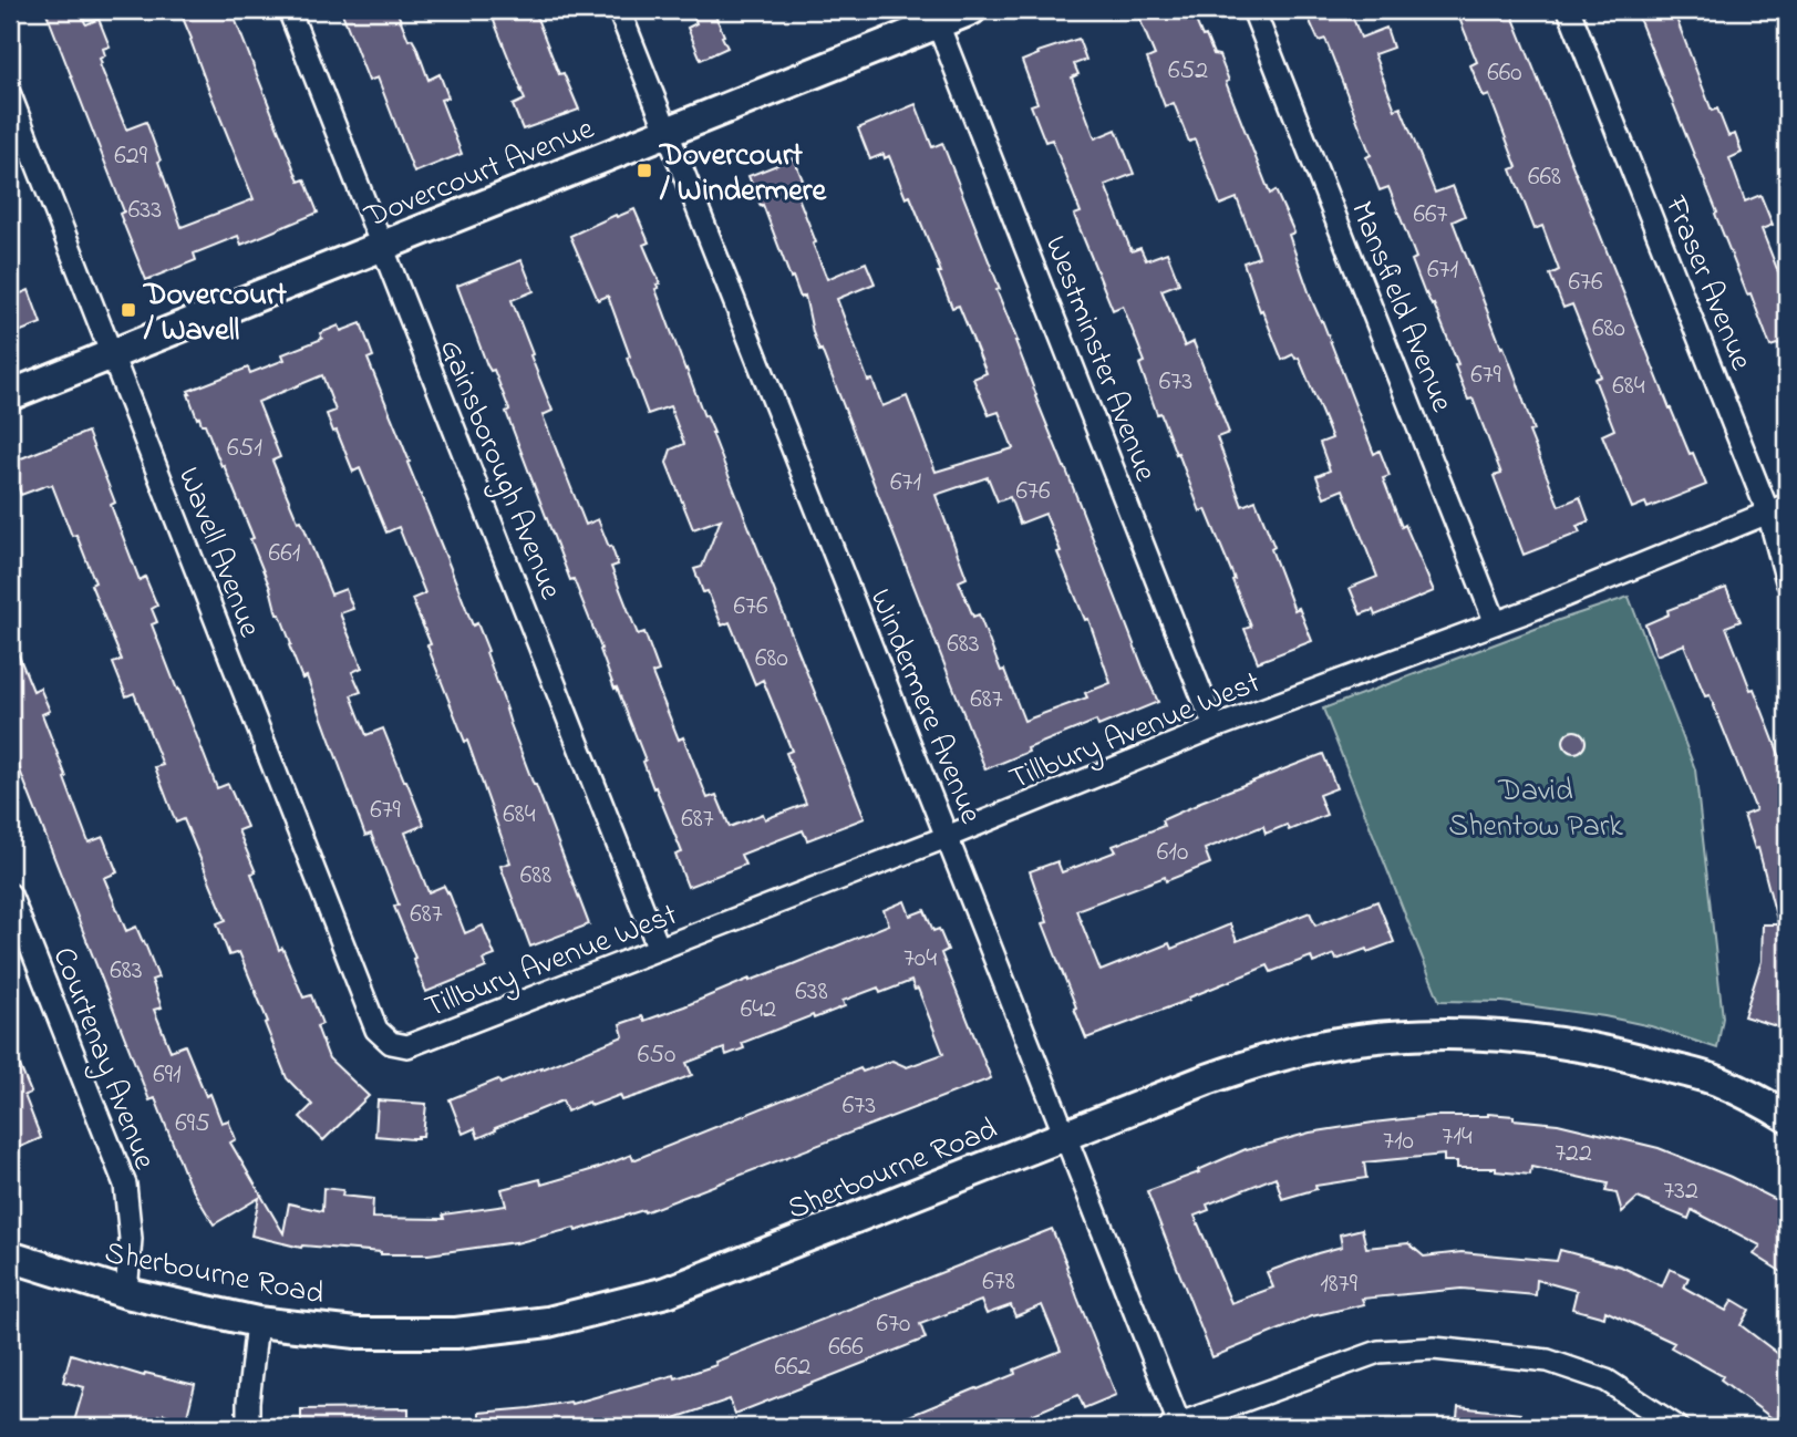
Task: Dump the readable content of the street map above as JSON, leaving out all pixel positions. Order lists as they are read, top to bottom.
{
  "streets": {
    "street": [
      "Dovercourt Avenue",
      "Fraser Avenue",
      "Mansfield Avenue",
      "Westminster Avenue",
      "Gainsborough Avenue",
      "Wavell Avenue",
      "Windermere Avenue",
      "Tillbury Avenue West",
      "Courtenay Avenue",
      "Sherbourne Road"
    ]
  },
  "crossings": [
    ["Dovercourt Avenue", "Westminster Avenue"],
    ["Dovercourt Avenue", "Gainsborough Avenue"],
    ["Dovercourt Avenue", "Wavell Avenue"],
    ["Dovercourt Avenue", "Windermere Avenue"],
    ["Fraser Avenue", "Tillbury Avenue West"],
    ["Mansfield Avenue", "Tillbury Avenue West"],
    ["Westminster Avenue", "Tillbury Avenue West"],
    ["Gainsborough Avenue", "Tillbury Avenue West"],
    ["Wavell Avenue", "Tillbury Avenue West"],
    ["Windermere Avenue", "Tillbury Avenue West"],
    ["Windermere Avenue", "Sherbourne Road"],
    ["Courtenay Avenue", "Sherbourne Road"]
  ],
  "parks": ["David Shentow Park"],
  "places": {
    "transit": ["Dovercourt / Windermere", "Dovercourt / Wavell"]
  },
  "house_numbers": [
    "652",
    "660",
    "629",
    "668",
    "633",
    "667",
    "671",
    "676",
    "680",
    "679",
    "673",
    "684",
    "651",
    "671",
    "676",
    "661",
    "676",
    "683",
    "680",
    "687",
    "679",
    "684",
    "687",
    "610",
    "688",
    "687",
    "704",
    "683",
    "638",
    "642",
    "650",
    "691",
    "673",
    "695",
    "714",
    "710",
    "722",
    "732",
    "678",
    "1879",
    "670",
    "666",
    "662"
  ]
}
